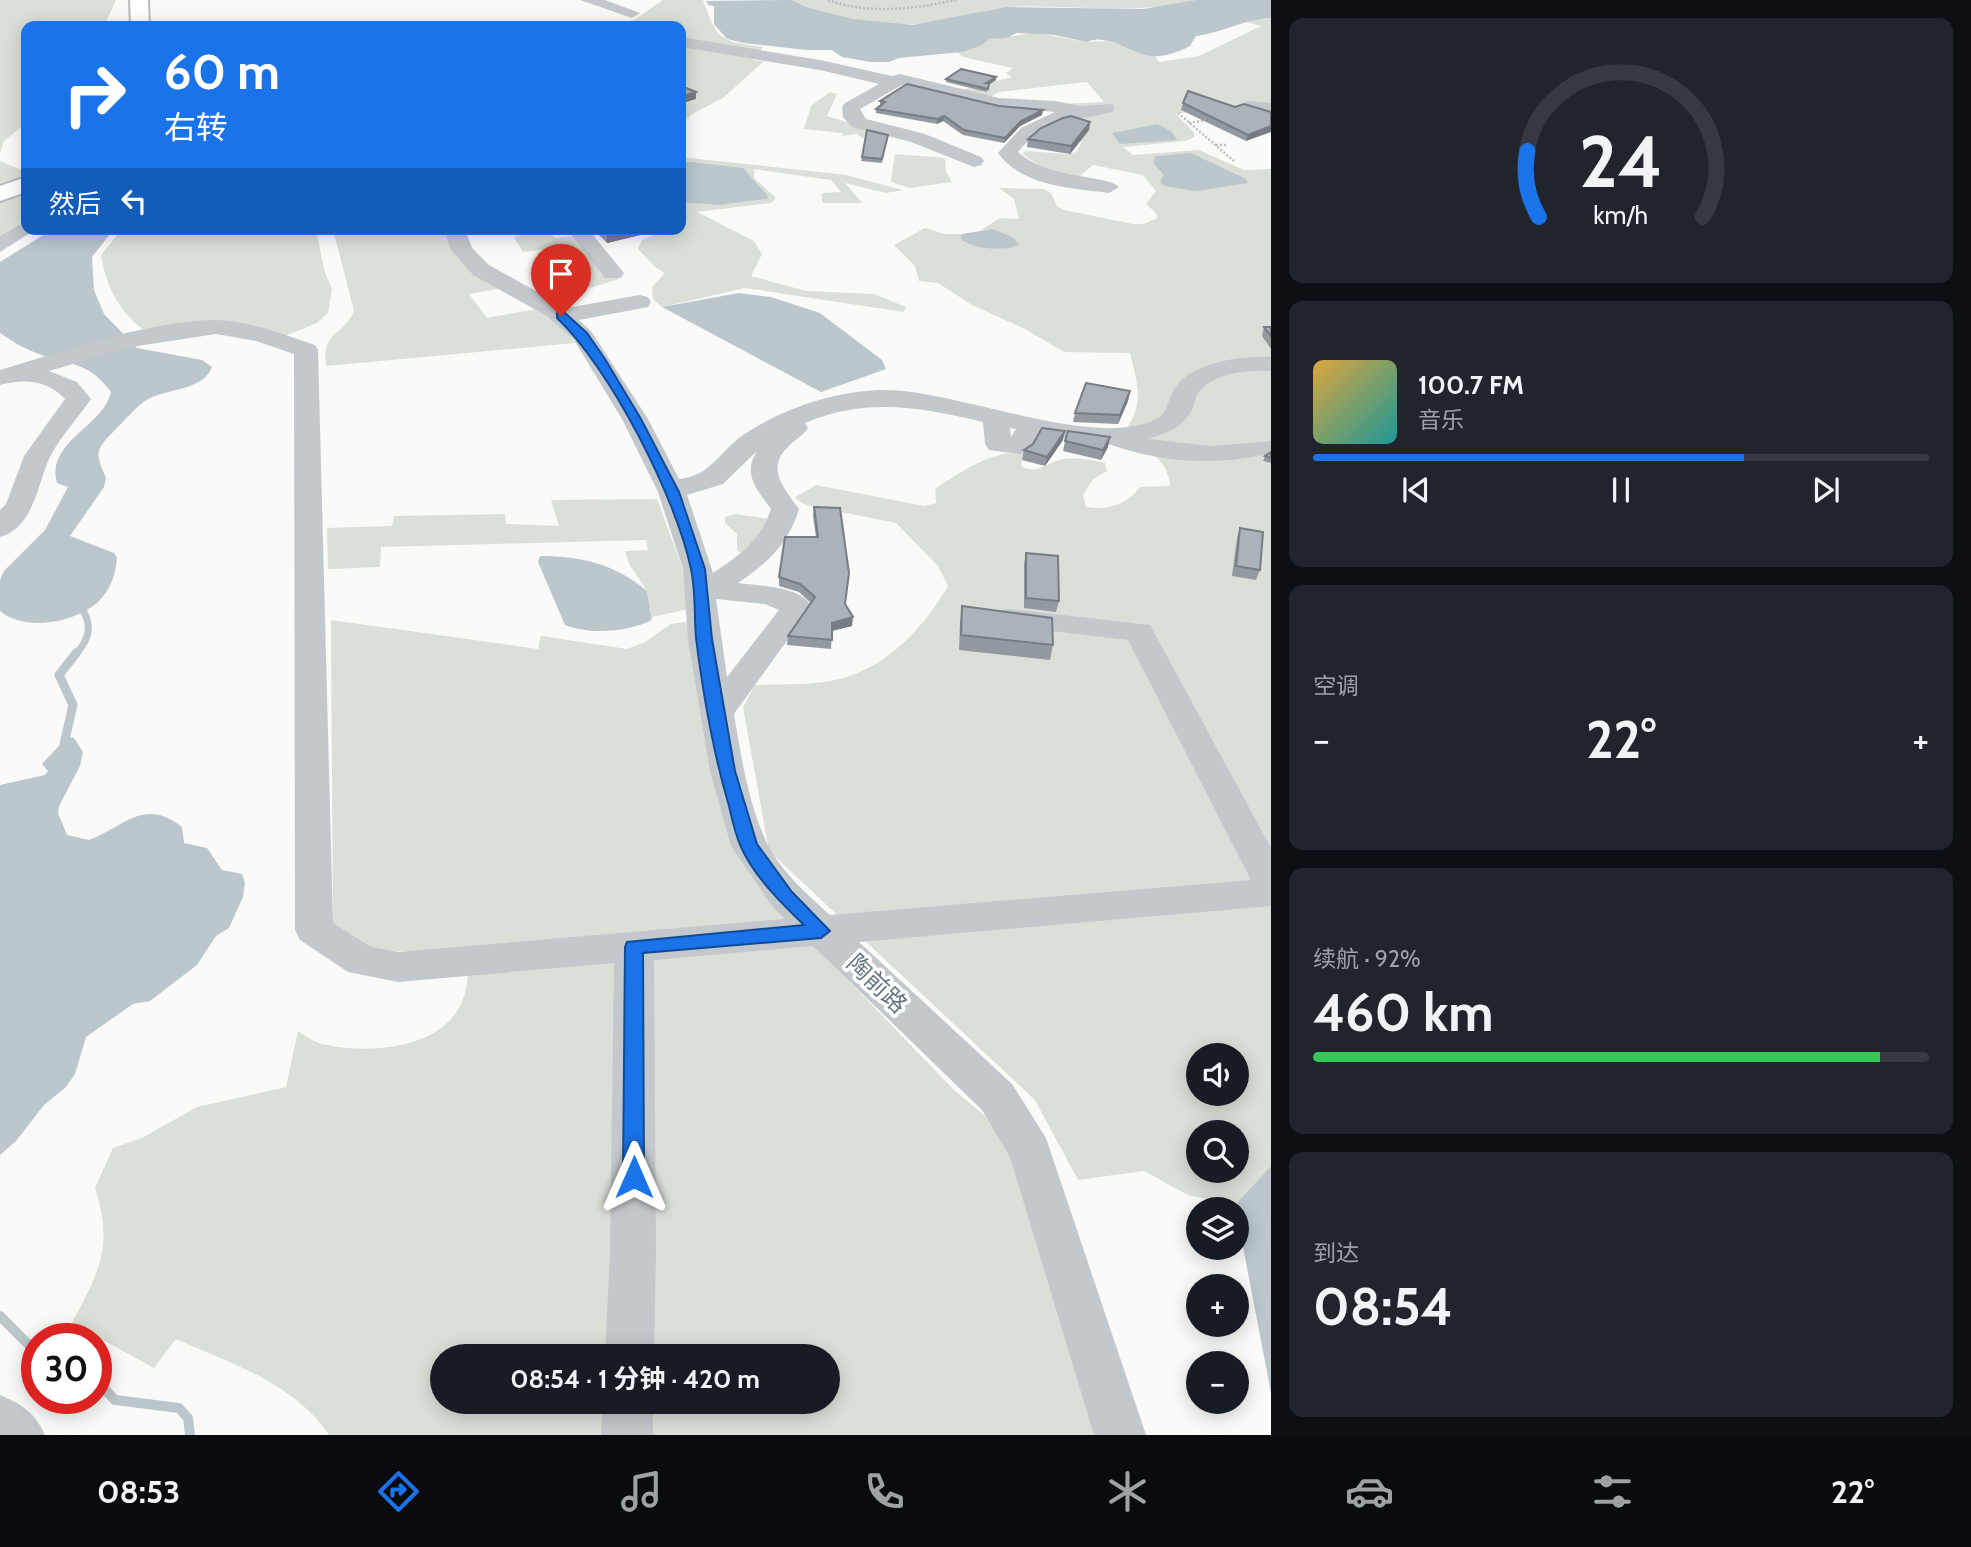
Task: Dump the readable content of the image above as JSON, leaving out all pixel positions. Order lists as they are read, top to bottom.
{
  "streets": {
    "street": ["陶前路"]
  },
  "page": {
    "turn": ["60 m", "右转"],
    "then": "然后",
    "song": ["100.7 FM", "音乐"],
    "tile": [
      "空调",
      ["续航 · 92%", "460 km"],
      ["到达", "08:54"]
    ],
    "heat": ["−", "22°", "+"],
    "map_buttons": ["+", "−"],
    "limit": "30",
    "trip": "08:54 · 1 分钟 · 420 m",
    "tabs": ["08:53", "22°"],
    "gauge": ["24", "km/h"]
  }
}
